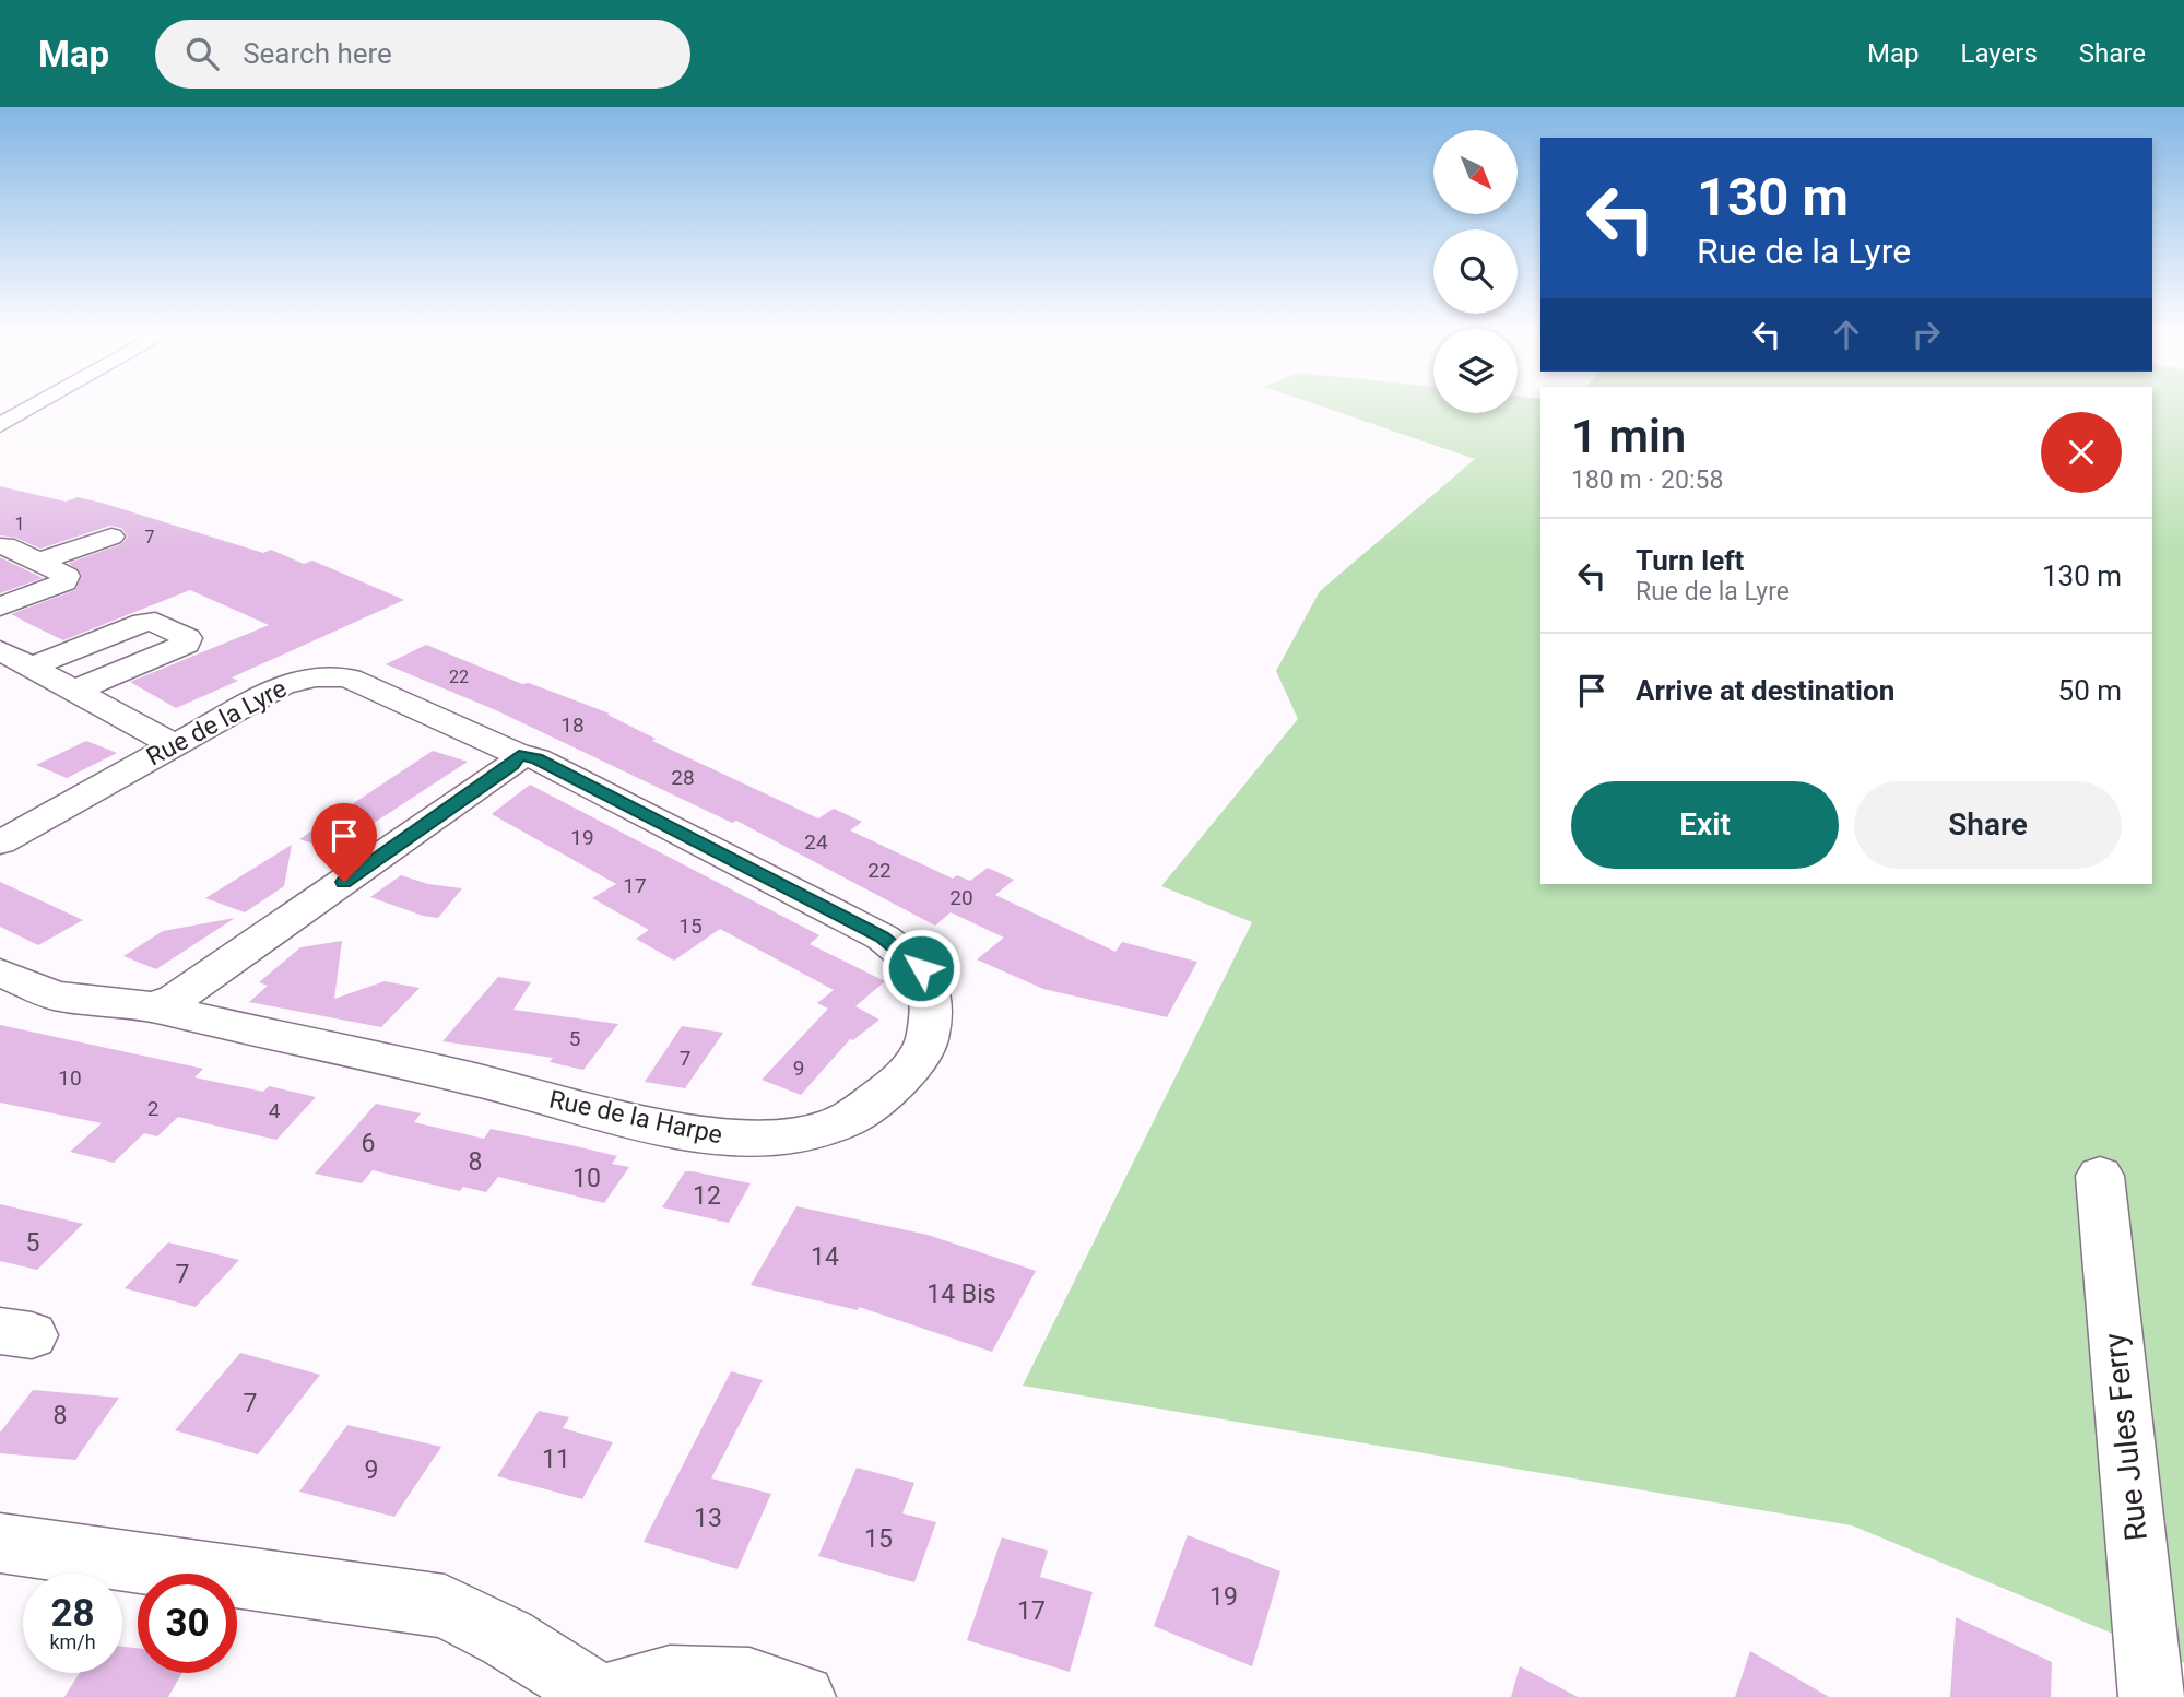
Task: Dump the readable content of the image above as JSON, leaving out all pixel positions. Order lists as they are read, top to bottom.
{
  "streets": {
    "street": ["Rue de la Lyre", "Rue de la Harpe", "Rue Jules Ferry"]
  },
  "crossings": [
    ["Rue de la Lyre", "Rue de la Harpe"]
  ],
  "house_numbers": [
    "1",
    "7",
    "22",
    "18",
    "28",
    "19",
    "24",
    "22",
    "17",
    "20",
    "15",
    "5",
    "7",
    "9",
    "10",
    "2",
    "4",
    "6",
    "8",
    "10",
    "12",
    "5",
    "14",
    "7",
    "14 Bis",
    "7",
    "8",
    "11",
    "9",
    "13",
    "15",
    "19",
    "17"
  ],
  "north": "bottom right",
  "page": {
    "header": "Map",
    "search": "Search here",
    "nav": ["Map", "Layers", "Share"],
    "turn": ["130 m", "Rue de la Lyre"],
    "heading": ["1 min", "180 m · 20:58"],
    "list": [
      {
        "name": "Turn left",
        "note": "Rue de la Lyre",
        "value": "130 m"
      },
      {
        "name": "Arrive at destination",
        "value": "50 m"
      }
    ],
    "buttons": ["Exit", "Share"],
    "speed": "28 km/h",
    "limit": "30"
  }
}
